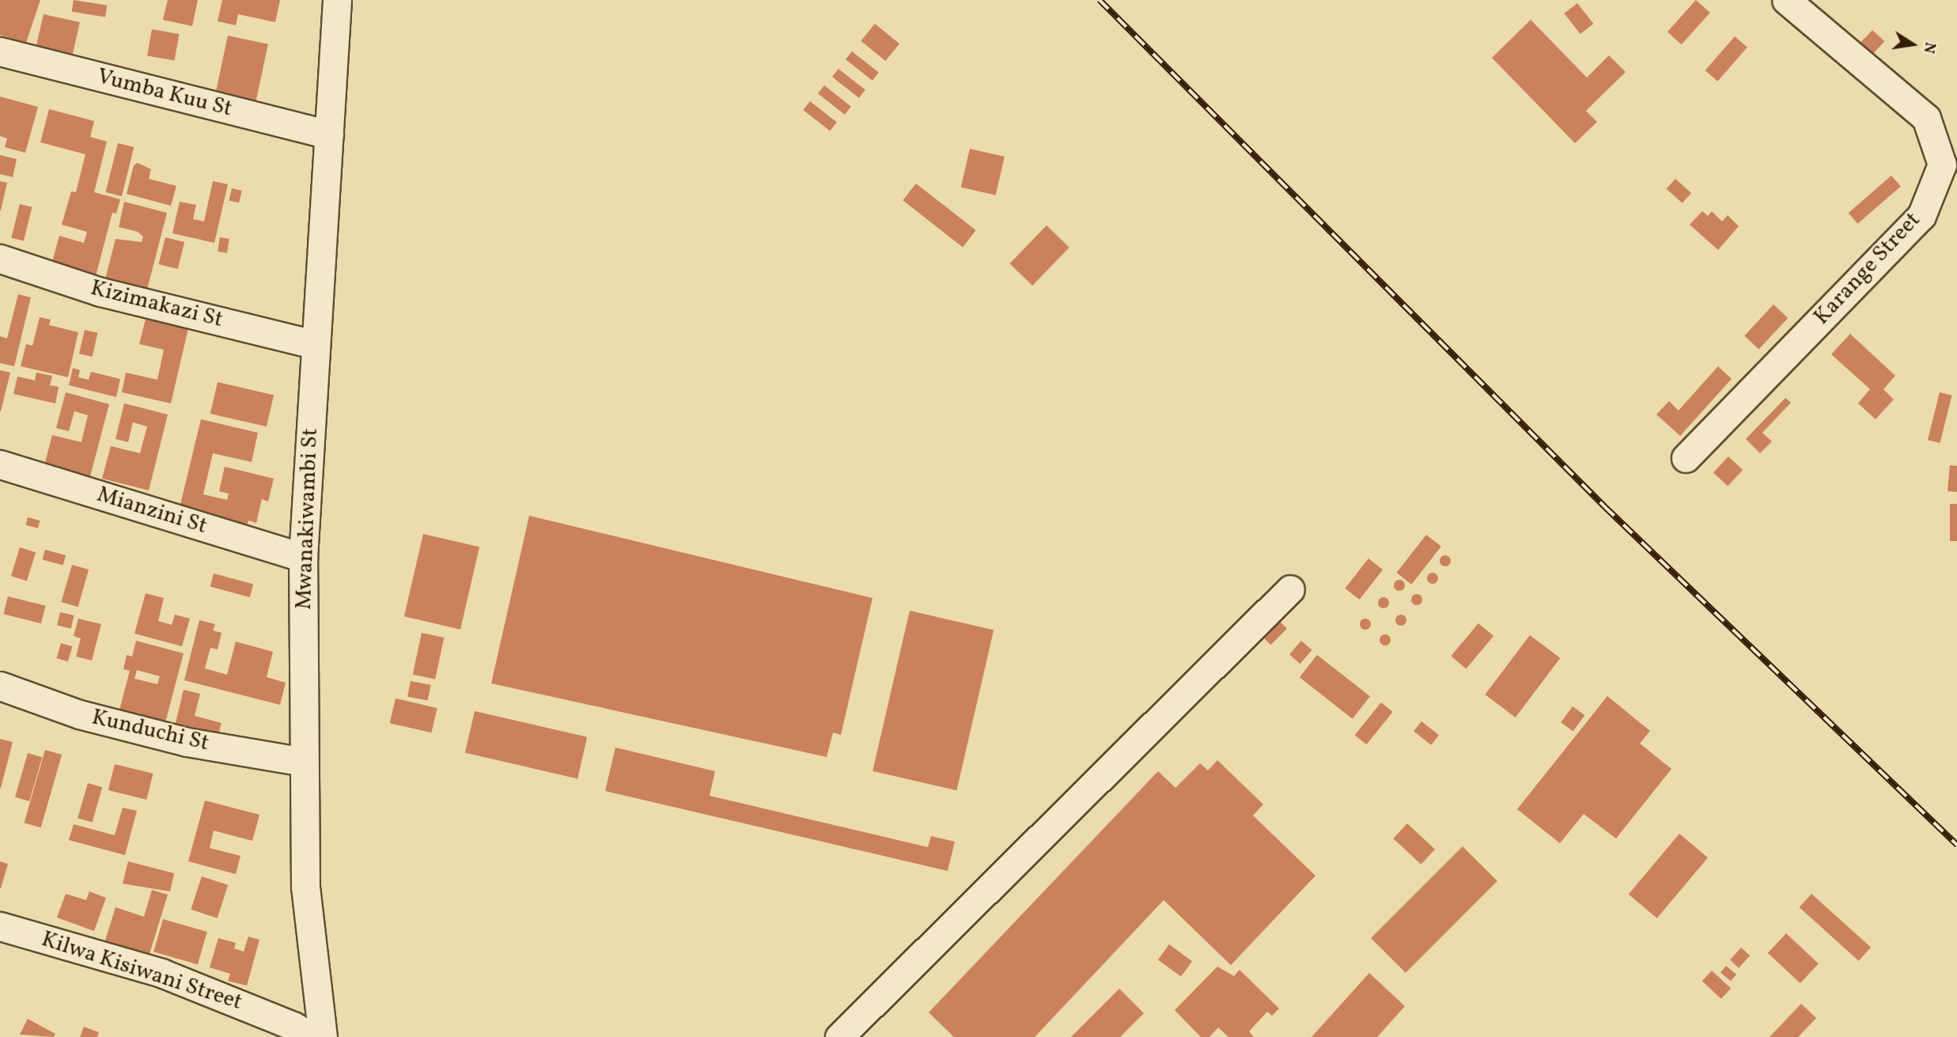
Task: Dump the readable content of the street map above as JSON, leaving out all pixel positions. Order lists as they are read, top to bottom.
{
  "streets": {
    "street": [
      "Vumba Kuu St",
      "Karange Street",
      "Kizimakazi St",
      "Mianzini St",
      "Mwanakiwambi St",
      "Kunduchi St",
      "Kilwa Kisiwani Street"
    ]
  },
  "crossings": [
    ["Vumba Kuu St", "Mwanakiwambi St"],
    ["Kizimakazi St", "Mwanakiwambi St"],
    ["Mianzini St", "Mwanakiwambi St"],
    ["Mwanakiwambi St", "Kunduchi St"]
  ],
  "north": "right"
}
